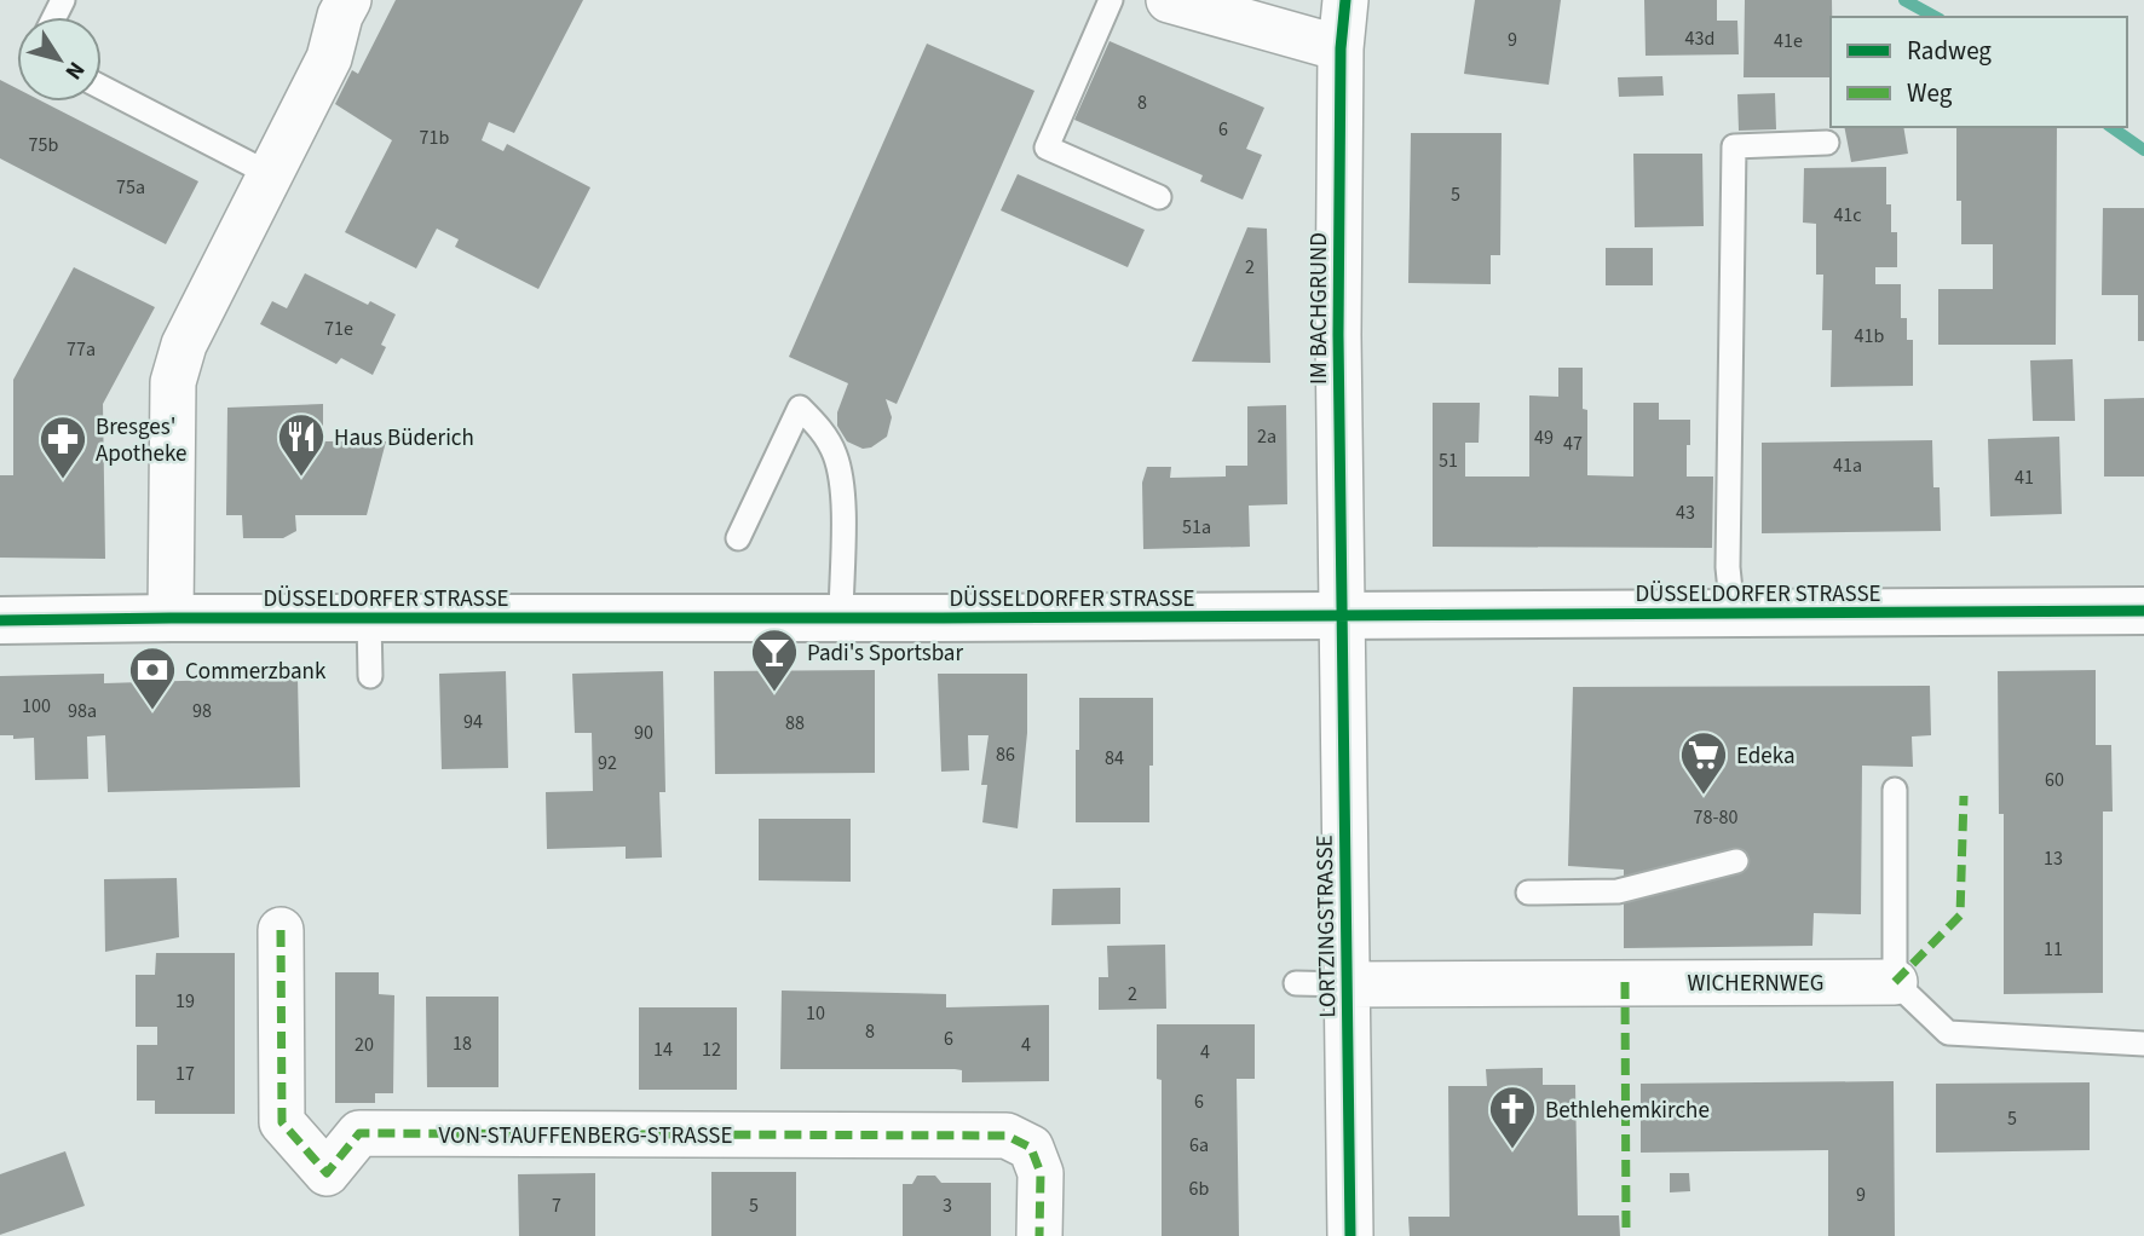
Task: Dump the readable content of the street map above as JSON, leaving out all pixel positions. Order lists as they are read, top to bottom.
{
  "streets": {
    "main road": ["DÜSSELDORFER STRASSE"],
    "street": [
      "IM BACHGRUND",
      "LORTZINGSTRASSE",
      "WICHERNWEG",
      "VON-STAUFFENBERG-STRASSE"
    ]
  },
  "crossings": [
    ["IM BACHGRUND", "DÜSSELDORFER STRASSE"],
    ["IM BACHGRUND", "LORTZINGSTRASSE"],
    ["DÜSSELDORFER STRASSE", "LORTZINGSTRASSE"],
    ["LORTZINGSTRASSE", "WICHERNWEG"]
  ],
  "places": {
    "restaurant": ["Haus Büderich"],
    "pharmacy": ["Bresges' Apotheke"],
    "bar": ["Padi's Sportsbar"],
    "bank": ["Commerzbank"],
    "supermarket": ["Edeka"],
    "church": ["Bethlehemkirche"]
  },
  "house_numbers": [
    "43d",
    "9",
    "41e",
    "8",
    "6",
    "71b",
    "75b",
    "75a",
    "5",
    "41c",
    "2",
    "71e",
    "41b",
    "77a",
    "2a",
    "49",
    "47",
    "51",
    "41a",
    "41",
    "43",
    "51a",
    "100",
    "98a",
    "98",
    "94",
    "88",
    "90",
    "86",
    "84",
    "92",
    "60",
    "78-80",
    "13",
    "11",
    "2",
    "19",
    "10",
    "8",
    "6",
    "18",
    "20",
    "4",
    "14",
    "12",
    "4",
    "17",
    "6",
    "5",
    "6a",
    "6b",
    "9",
    "7",
    "5",
    "3"
  ],
  "legend": ["Radweg", "Weg"],
  "north": "bottom right"
}
